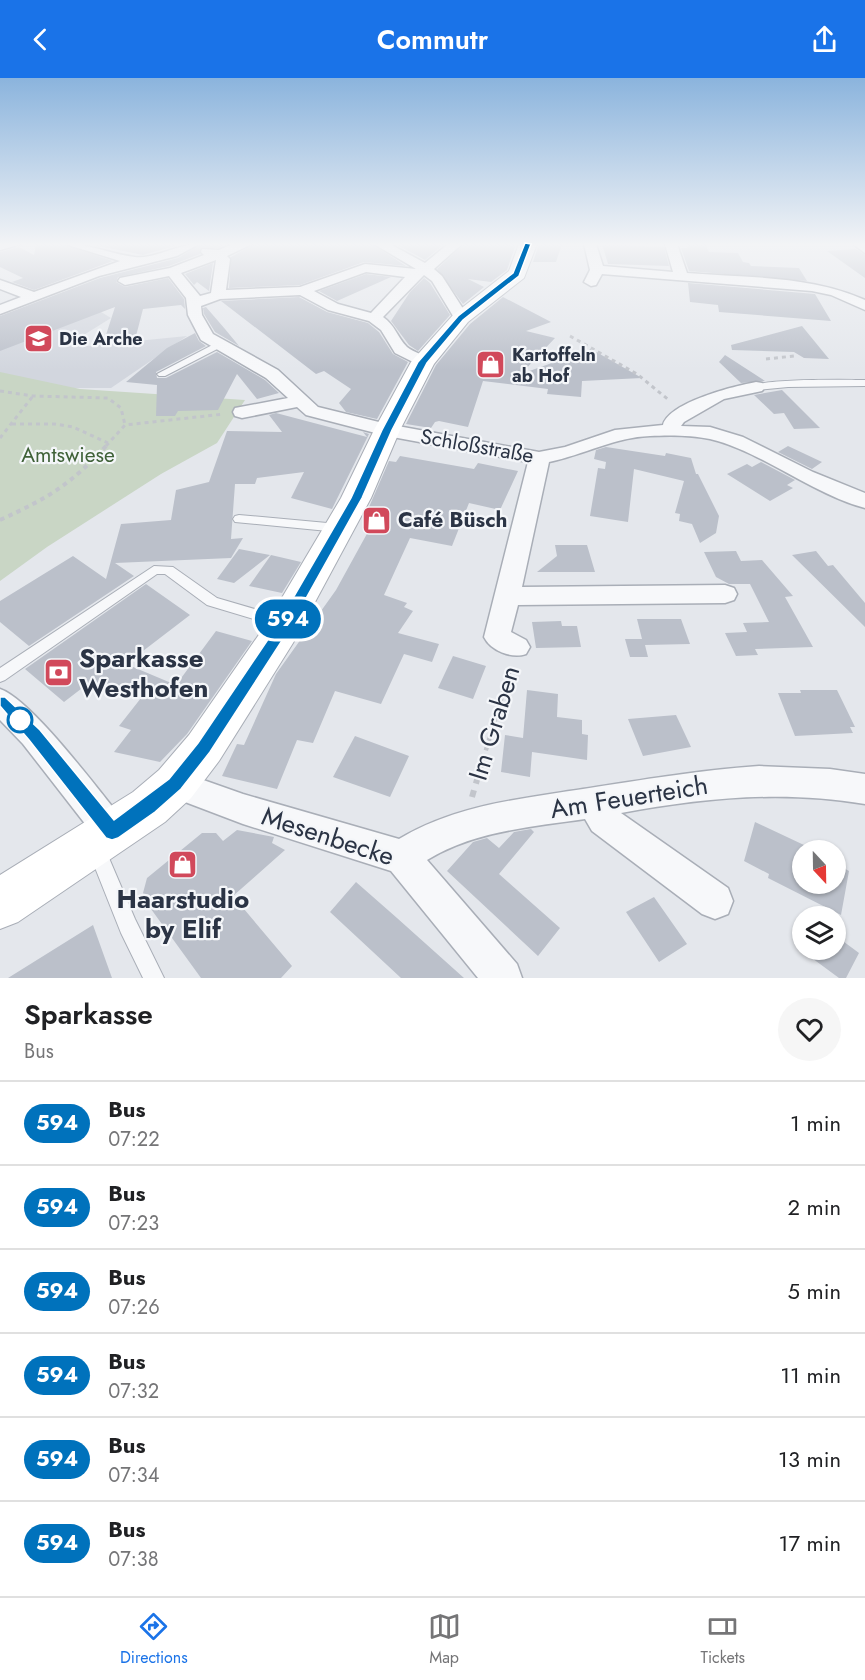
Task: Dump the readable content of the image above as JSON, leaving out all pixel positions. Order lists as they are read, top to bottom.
{
  "streets": {
    "street": [
      "Schloßstraße",
      "Im Graben",
      "Am Feuerteich",
      "Mesenbecke"
    ]
  },
  "crossings": [
    ["Schloßstraße", "Im Graben"],
    ["Im Graben", "Am Feuerteich"],
    ["Am Feuerteich", "Mesenbecke"]
  ],
  "parks": ["Amtswiese"],
  "places": {
    "school or university": ["Die Arche"],
    "shop": ["Kartoffeln ab Hof", "Café Büsch", "Haarstudio by Elif"],
    "bank": ["Sparkasse Westhofen"]
  },
  "lines": ["bus line 594"],
  "north": "bottom",
  "page": {
    "header": "Commutr",
    "on_map": "594",
    "heading": ["Sparkasse", "Bus"],
    "list": [
      {
        "mark": "594",
        "name": "Bus",
        "note": "07:22",
        "value": "1 min"
      },
      {
        "mark": "594",
        "name": "Bus",
        "note": "07:23",
        "value": "2 min"
      },
      {
        "mark": "594",
        "name": "Bus",
        "note": "07:26",
        "value": "5 min"
      },
      {
        "mark": "594",
        "name": "Bus",
        "note": "07:32",
        "value": "11 min"
      },
      {
        "mark": "594",
        "name": "Bus",
        "note": "07:34",
        "value": "13 min"
      },
      {
        "mark": "594",
        "name": "Bus",
        "note": "07:38",
        "value": "17 min"
      }
    ],
    "tabs": ["Directions", "Map", "Tickets"]
  }
}
